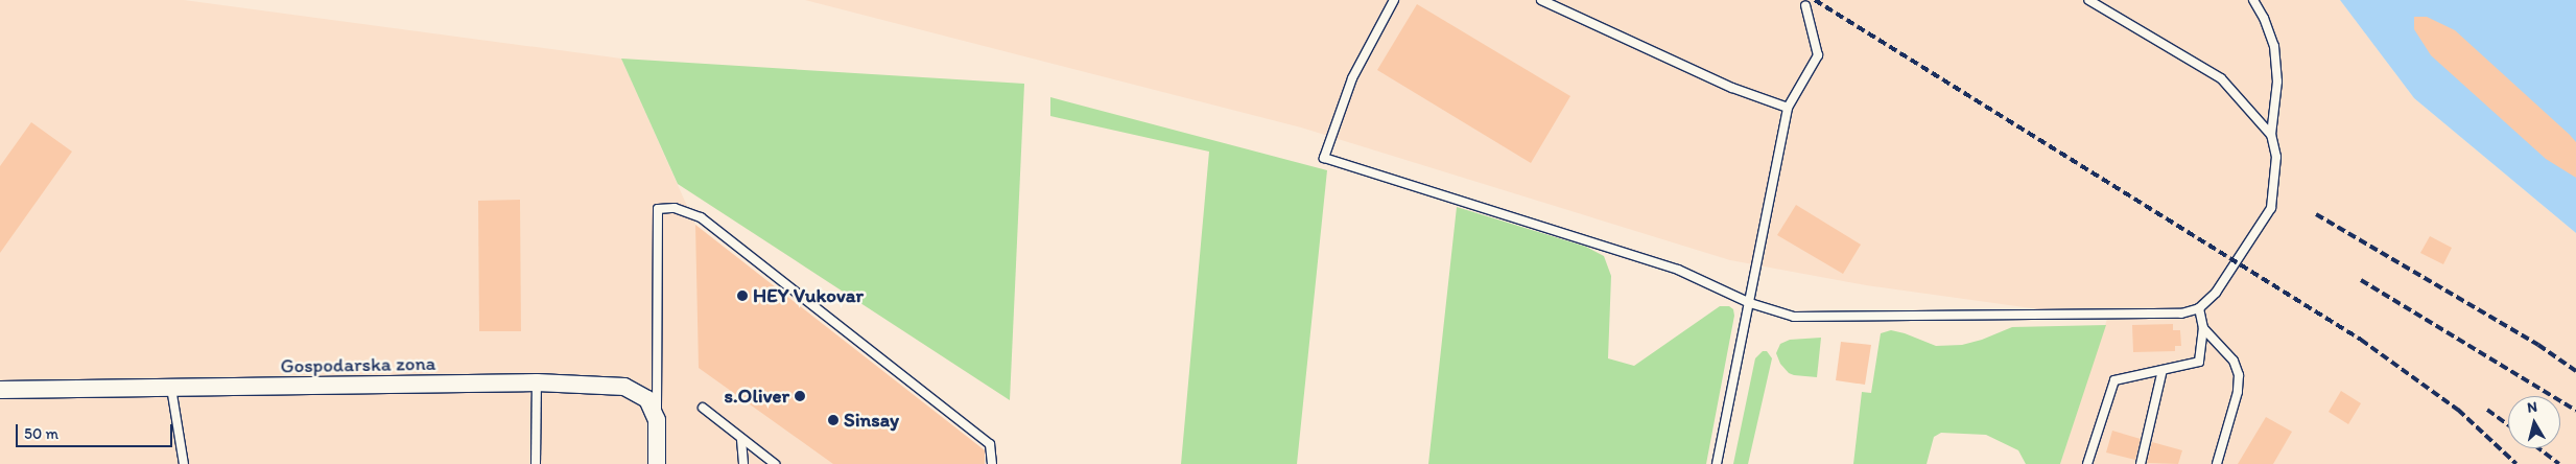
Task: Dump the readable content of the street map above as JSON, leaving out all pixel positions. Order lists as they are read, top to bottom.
{
  "streets": {
    "street": ["Gospodarska zona"]
  },
  "places": ["HEY Vukovar", "s.Oliver", "Sinsay"],
  "scale_bar": "50 m",
  "north": "top"
}
